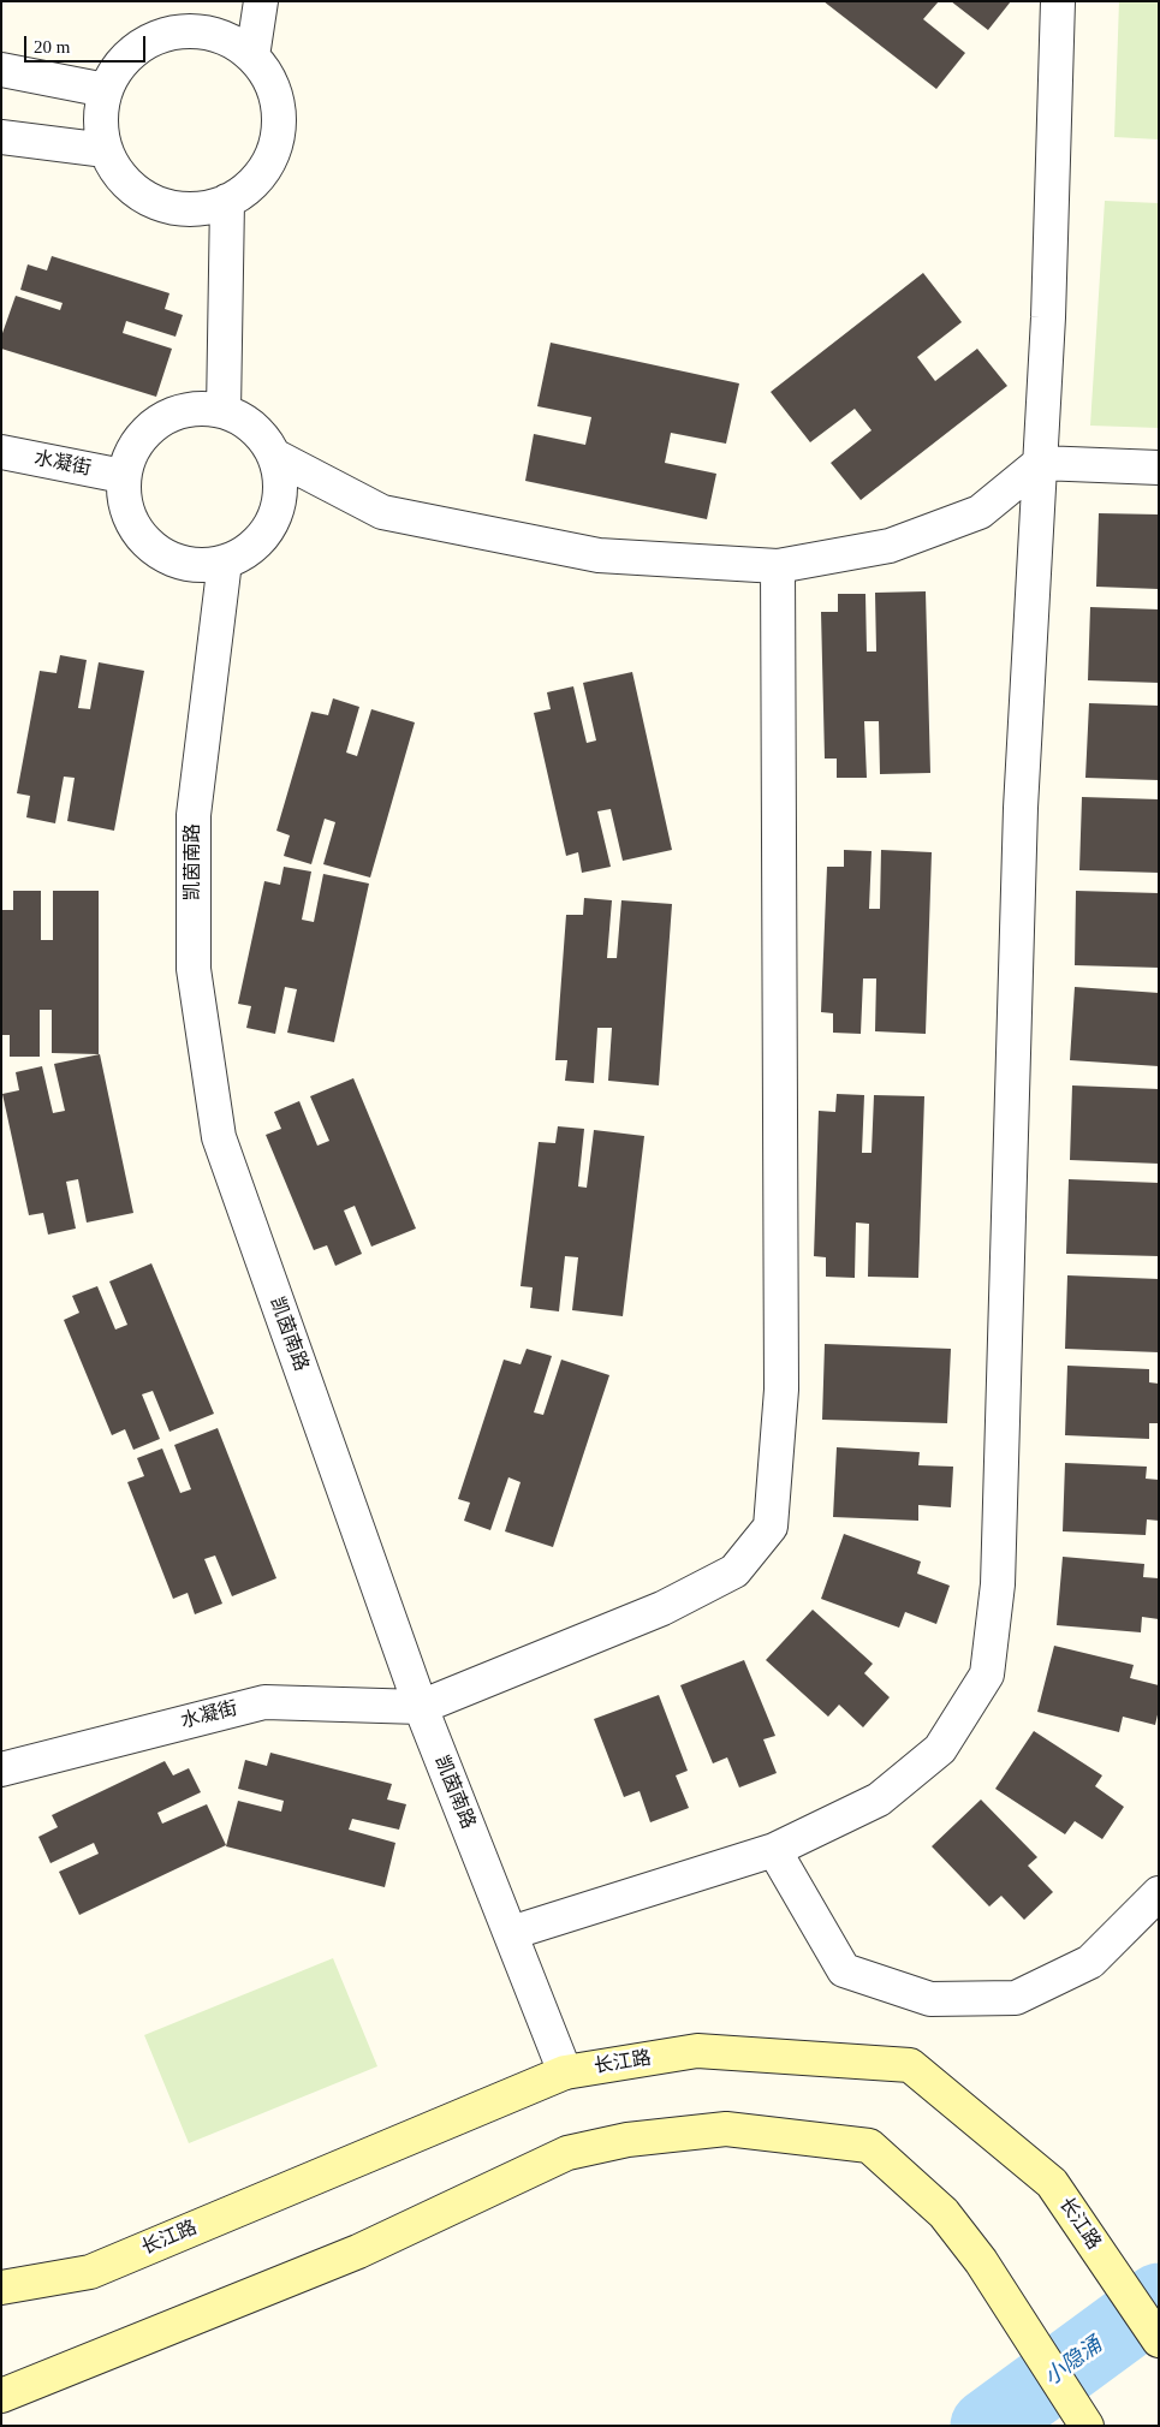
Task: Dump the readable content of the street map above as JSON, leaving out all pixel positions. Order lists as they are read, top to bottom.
{
  "streets": {
    "main road": ["长江路"],
    "street": ["水凝街", "凯茵南路"]
  },
  "crossings": [
    ["水凝街", "凯茵南路"],
    ["凯茵南路", "长江路"]
  ],
  "water": ["小隐涌"],
  "scale_bar": "20 m"
}
